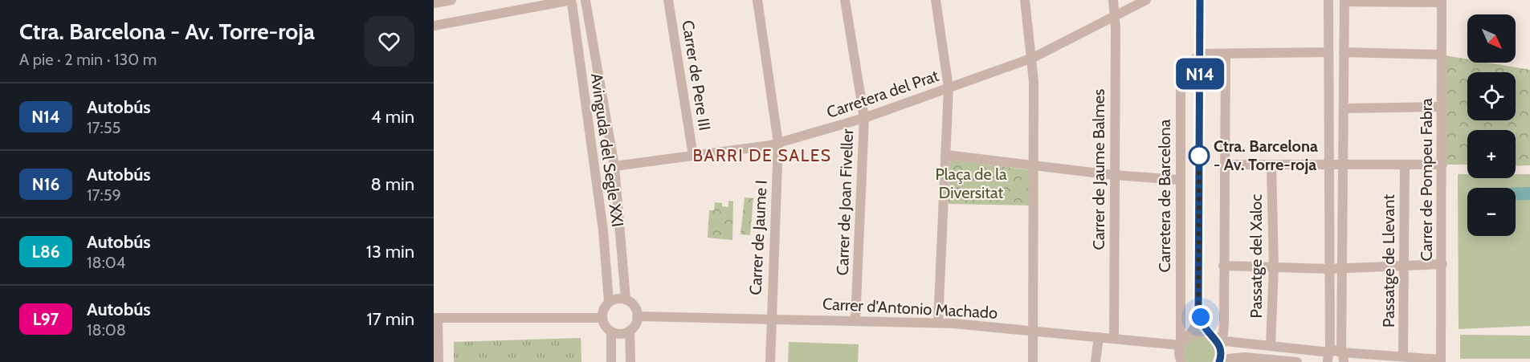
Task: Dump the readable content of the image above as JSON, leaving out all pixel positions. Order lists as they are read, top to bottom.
{
  "streets": {
    "street": [
      "Carrer de Pere III",
      "Carretera del Prat",
      "Avinguda del Segle XXI",
      "Carrer de Jaume Balmes",
      "Carrer de Pompeu Fabra",
      "Carretera de Barcelona",
      "Carrer de Joan Fiveller",
      "Carrer de Jaume I",
      "Passatge del Xaloc",
      "Passatge de Llevant",
      "Carrer d'Antonio Machado"
    ]
  },
  "crossings": [
    ["Carrer de Pere III", "Carretera del Prat"],
    ["Carretera del Prat", "Avinguda del Segle XXI"],
    ["Carretera del Prat", "Carrer de Jaume Balmes"],
    ["Carretera del Prat", "Carrer de Joan Fiveller"],
    ["Carretera del Prat", "Carrer de Jaume I"],
    ["Avinguda del Segle XXI", "Carrer d'Antonio Machado"],
    ["Carrer de Jaume Balmes", "Carrer d'Antonio Machado"],
    ["Carretera de Barcelona", "Carrer d'Antonio Machado"],
    ["Carrer de Joan Fiveller", "Carrer d'Antonio Machado"],
    ["Carrer de Jaume I", "Carrer d'Antonio Machado"]
  ],
  "districts": ["BARRI DE SALES"],
  "parks": ["Plaça de la Diversitat"],
  "places": ["Ctra. Barcelona - Av. Torre-roja"],
  "lines": ["bus line N14"],
  "north": "bottom right",
  "page": {
    "heading": ["Ctra. Barcelona - Av. Torre-roja", "A pie · 2 min · 130 m"],
    "on_map": "N14",
    "map_buttons": ["+", "−"],
    "list": [
      {
        "mark": "N14",
        "name": "Autobús",
        "note": "17:55",
        "value": "4 min"
      },
      {
        "mark": "N16",
        "name": "Autobús",
        "note": "17:59",
        "value": "8 min"
      },
      {
        "mark": "L86",
        "name": "Autobús",
        "note": "18:04",
        "value": "13 min"
      },
      {
        "mark": "L97",
        "name": "Autobús",
        "note": "18:08",
        "value": "17 min"
      }
    ]
  }
}
